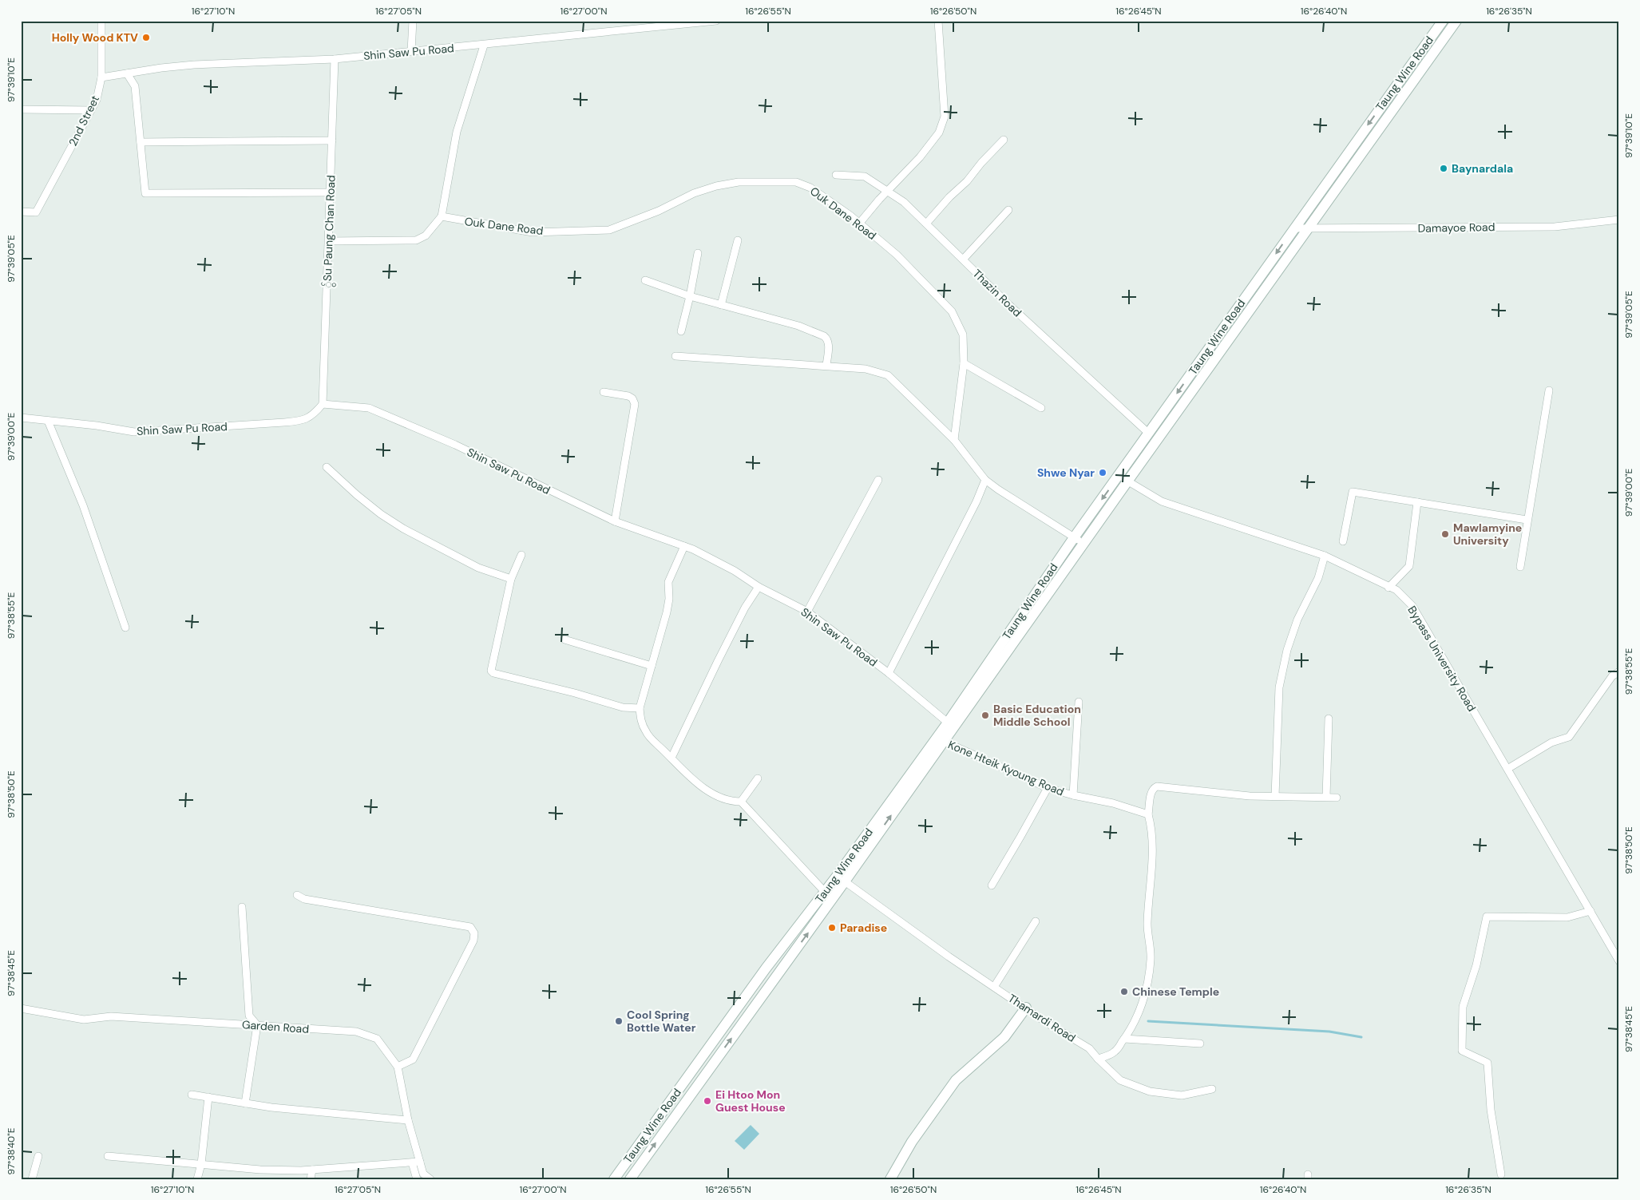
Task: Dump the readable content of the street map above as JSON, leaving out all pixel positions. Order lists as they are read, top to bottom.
{
  "streets": {
    "main road": ["Taung Wine Road"],
    "street": [
      "Shin Saw Pu Road",
      "2nd Street",
      "Ouk Dane Road",
      "Damayoe Road",
      "်ွSu Paung Chan Road",
      "Thazin Road",
      "Bypass University Road",
      "Kone Hteik Kyoung Road",
      "Thamardi Road",
      "Garden Road"
    ]
  },
  "crossings": [
    ["Shin Saw Pu Road", "Taung Wine Road"],
    ["Shin Saw Pu Road", "2nd Street"],
    ["Shin Saw Pu Road", "်ွSu Paung Chan Road"],
    ["Taung Wine Road", "Damayoe Road"],
    ["Taung Wine Road", "Thazin Road"],
    ["Taung Wine Road", "Bypass University Road"],
    ["Taung Wine Road", "Kone Hteik Kyoung Road"],
    ["Taung Wine Road", "Thamardi Road"]
  ],
  "places": [
    "Holly Wood KTV",
    "Baynardala",
    "Shwe Nyar",
    "Mawlamyine University",
    "Basic Education Middle School",
    "Paradise",
    "Chinese Temple",
    "Cool Spring Bottle Water",
    "Ei Htoo Mon Guest House"
  ],
  "coordinates": [
    "16°27'10\"N",
    "16°27'05\"N",
    "16°27'00\"N",
    "16°26'55\"N",
    "16°26'50\"N",
    "16°26'45\"N",
    "16°26'40\"N",
    "16°26'35\"N",
    "97°39'10\"E",
    "97°39'05\"E",
    "97°39'00\"E",
    "97°38'55\"E",
    "97°38'50\"E",
    "97°38'45\"E",
    "97°38'40\"E"
  ]
}
